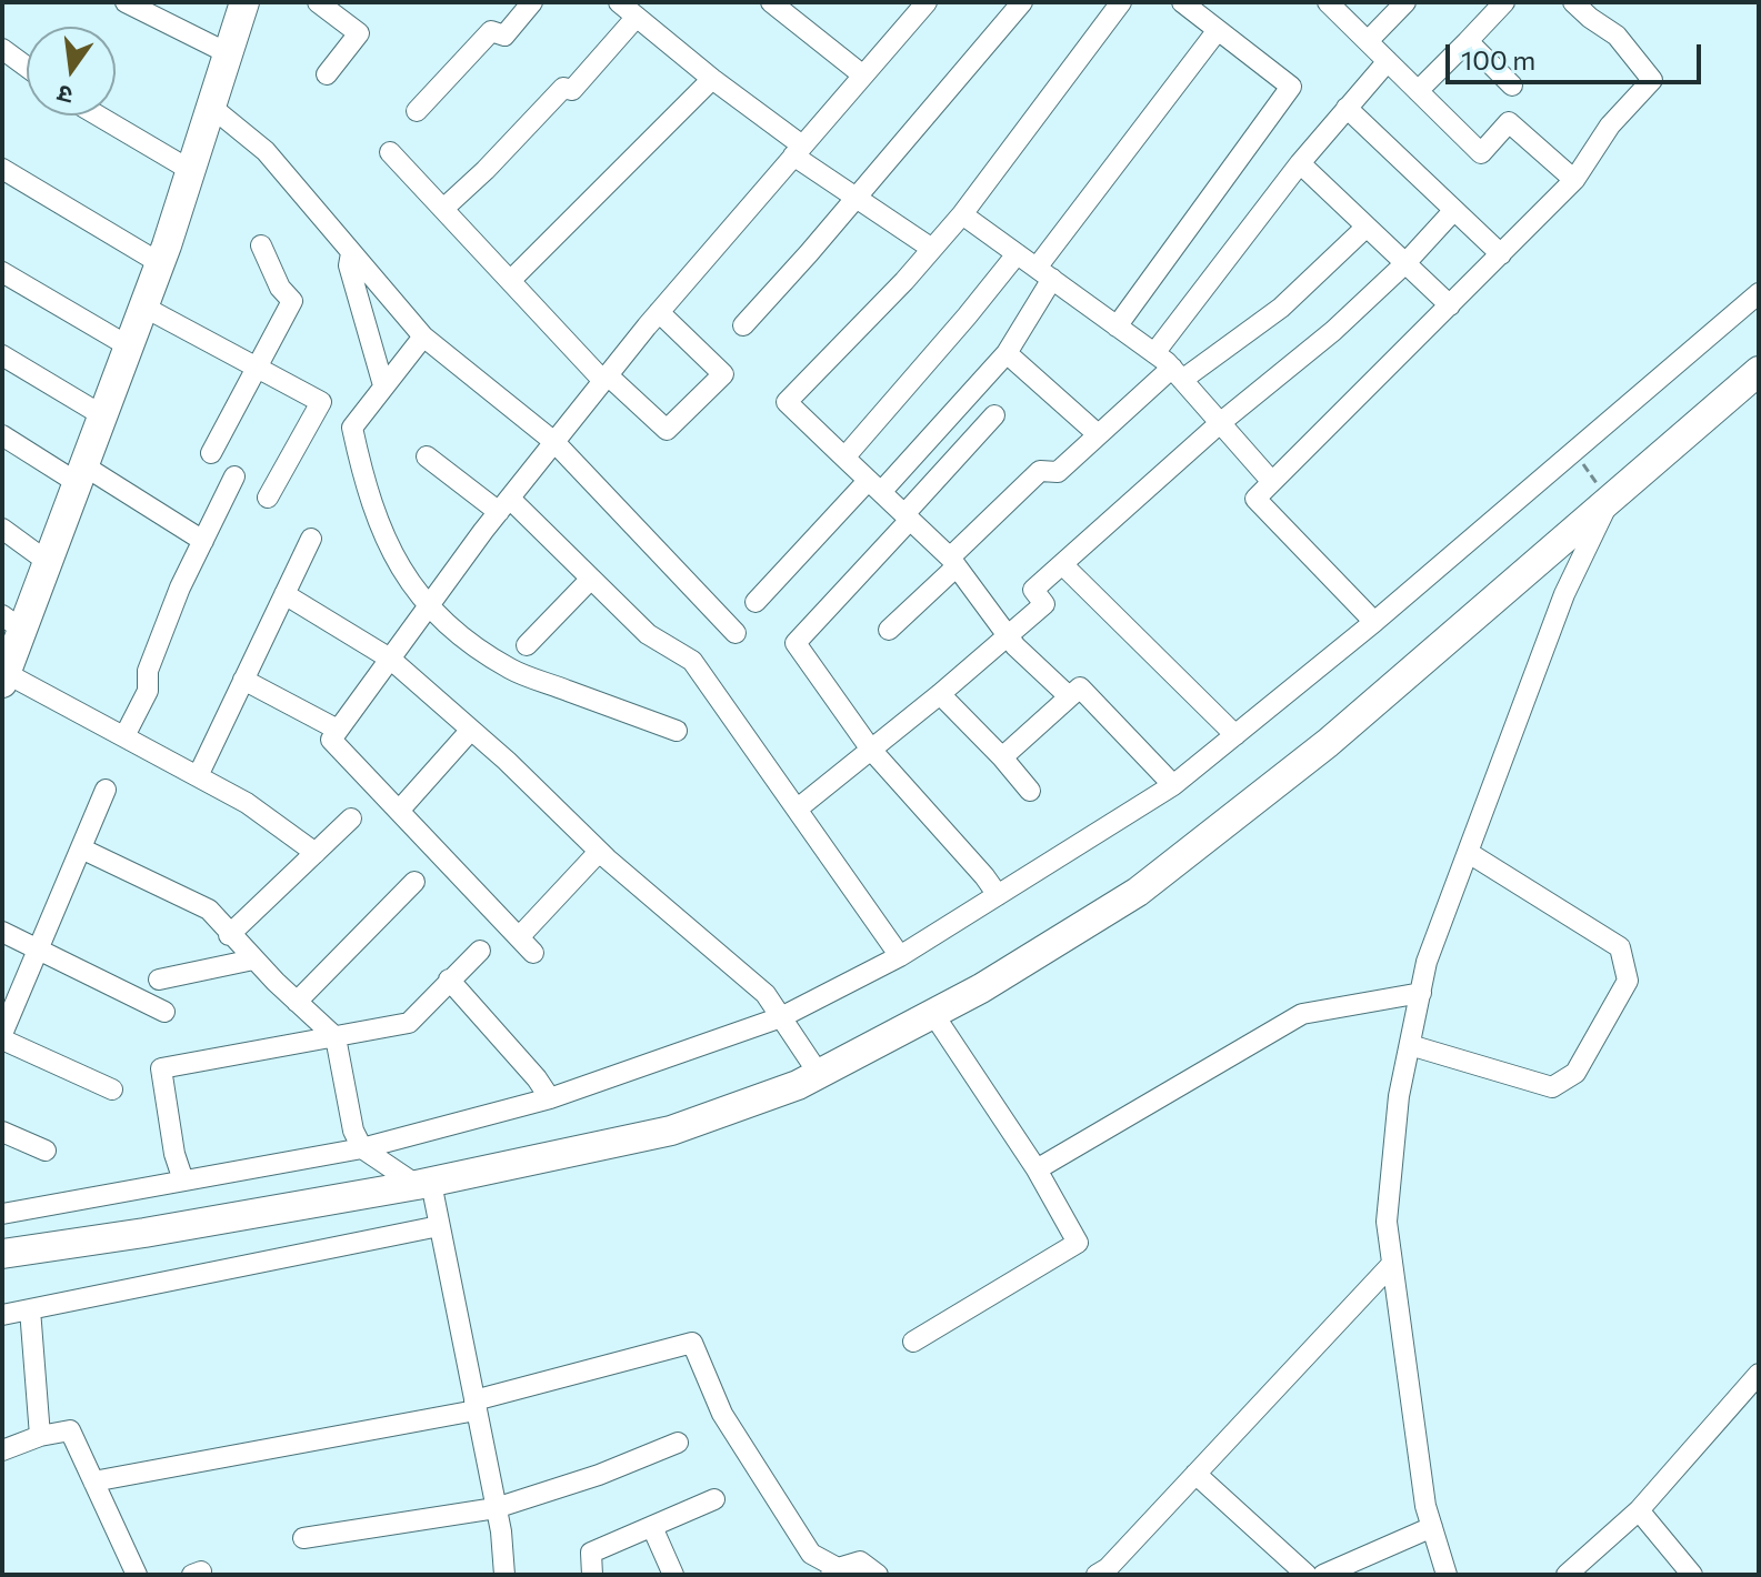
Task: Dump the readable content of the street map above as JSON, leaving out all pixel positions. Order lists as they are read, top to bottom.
{
  "scale_bar": "100 m",
  "north": "bottom"
}
